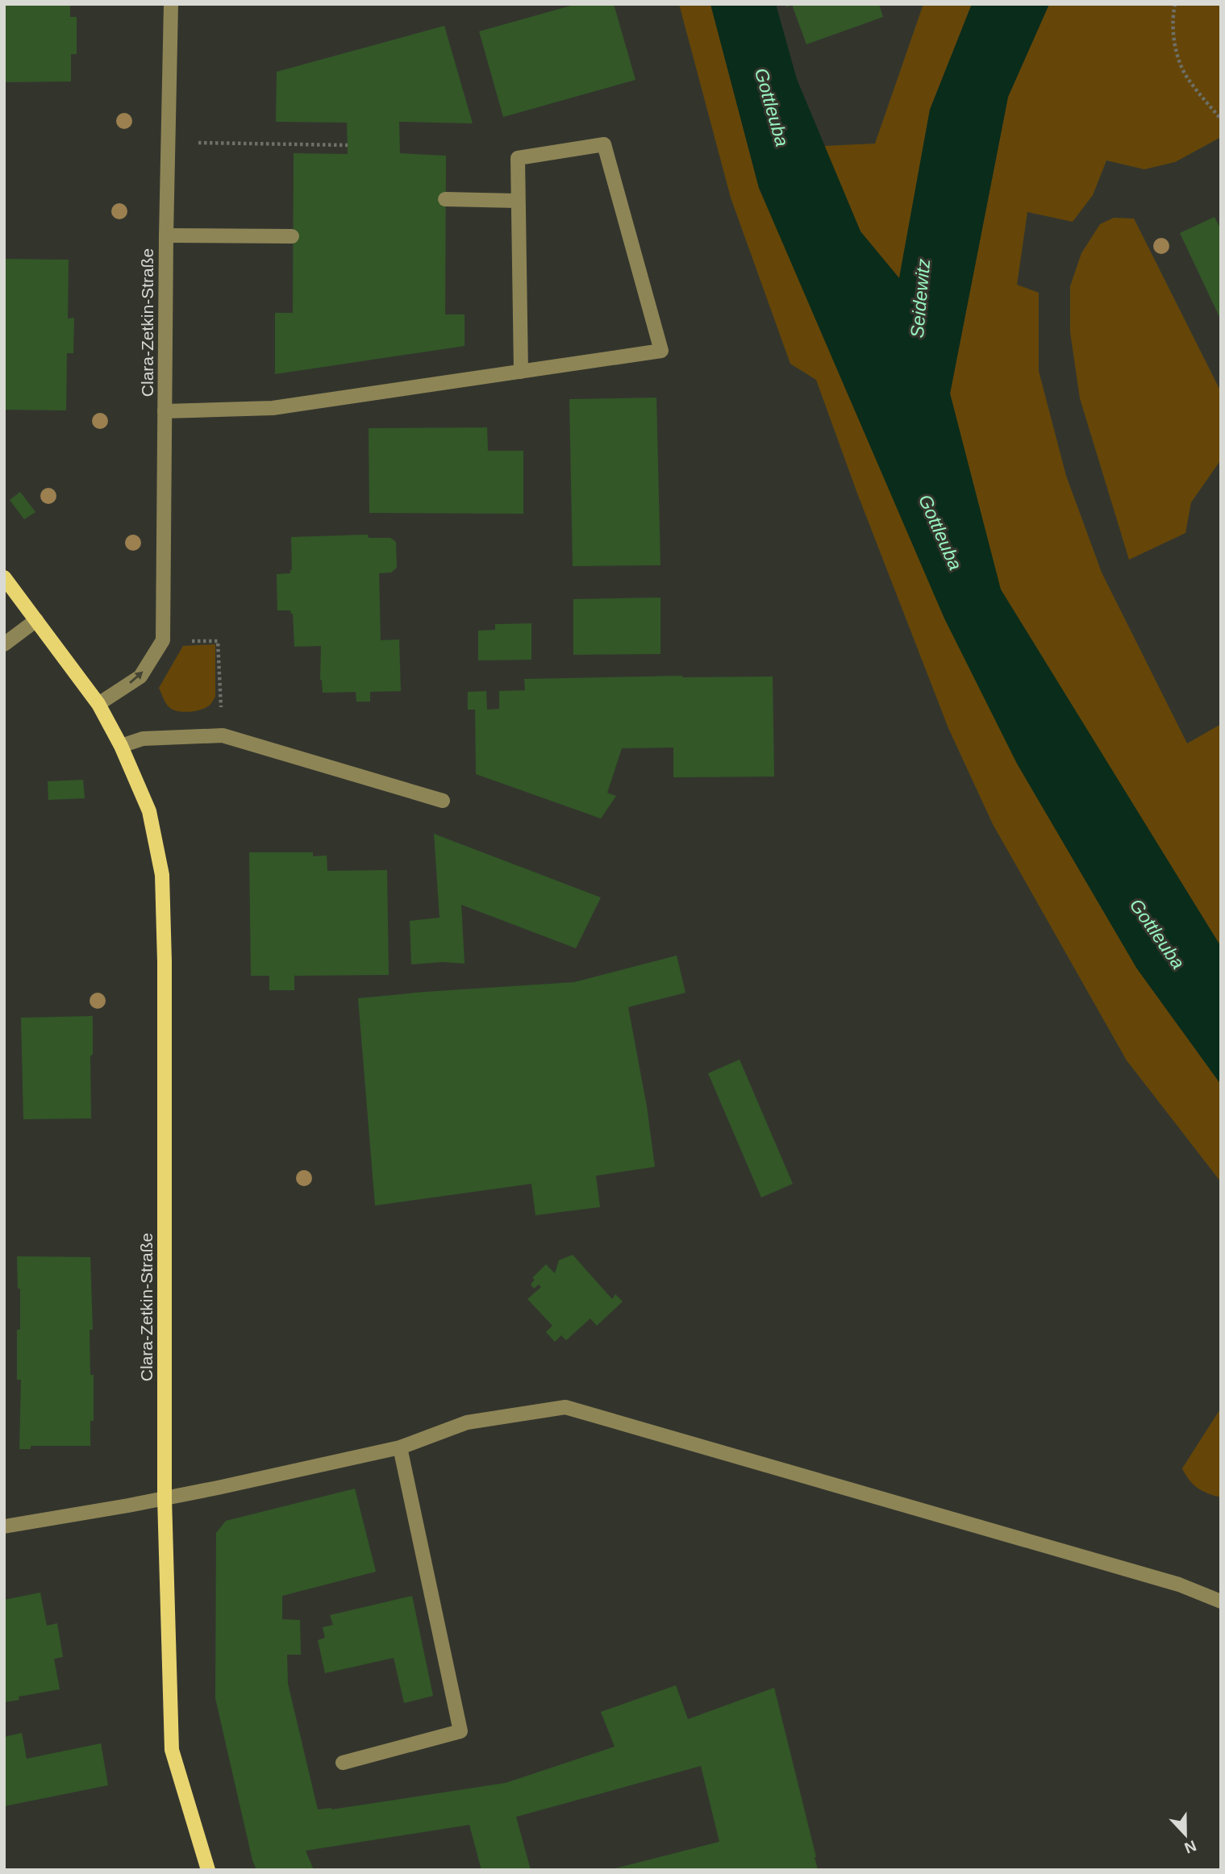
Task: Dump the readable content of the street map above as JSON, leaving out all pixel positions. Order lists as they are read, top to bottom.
{
  "streets": {
    "main road": ["Clara-Zetkin-Straße"]
  },
  "water": ["Gottleuba", "Seidewitz"],
  "north": "bottom"
}
